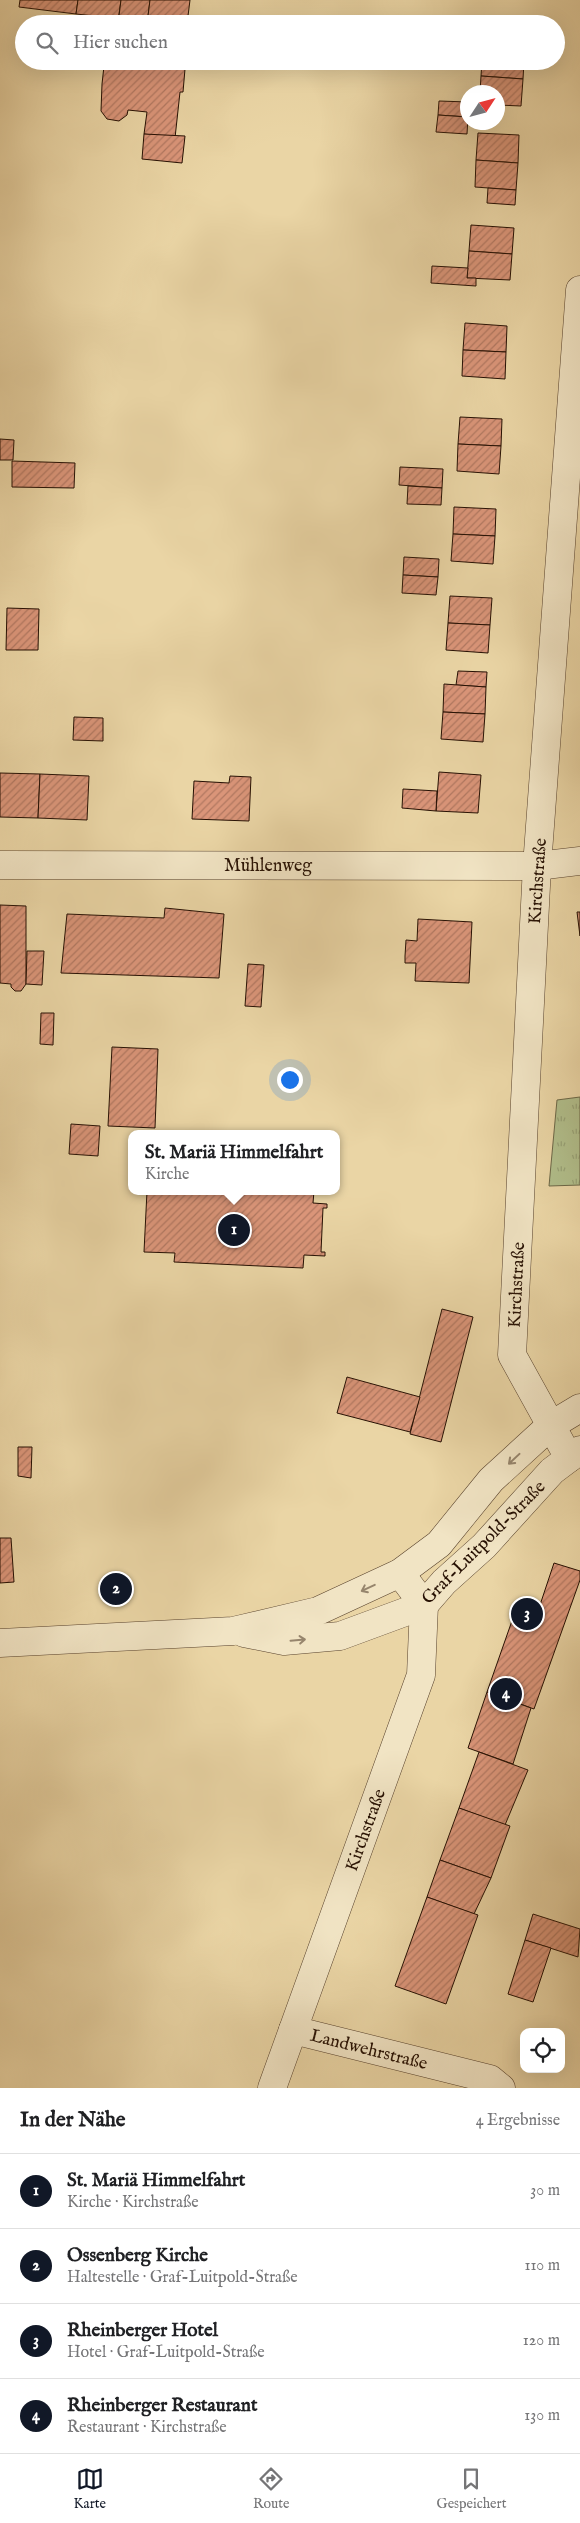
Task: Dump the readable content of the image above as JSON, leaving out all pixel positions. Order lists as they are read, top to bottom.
{
  "streets": {
    "street": [
      "Mühlenweg",
      "Kirchstraße",
      "Graf-Luitpold-Straße",
      "Landwehrstraße"
    ]
  },
  "crossings": [
    ["Mühlenweg", "Kirchstraße"],
    ["Kirchstraße", "Graf-Luitpold-Straße"],
    ["Kirchstraße", "Landwehrstraße"]
  ],
  "north": "top right",
  "page": {
    "search": "Hier suchen",
    "popup": ["St. Mariä Himmelfahrt", "Kirche"],
    "pins": [
      "1",
      "2",
      "3",
      "4"
    ],
    "heading": ["In der Nähe", "4 Ergebnisse"],
    "list": [
      {
        "mark": "1",
        "name": "St. Mariä Himmelfahrt",
        "note": "Kirche · Kirchstraße",
        "value": "30 m"
      },
      {
        "mark": "2",
        "name": "Ossenberg Kirche",
        "note": "Haltestelle · Graf-Luitpold-Straße",
        "value": "110 m"
      },
      {
        "mark": "3",
        "name": "Rheinberger Hotel",
        "note": "Hotel · Graf-Luitpold-Straße",
        "value": "120 m"
      },
      {
        "mark": "4",
        "name": "Rheinberger Restaurant",
        "note": "Restaurant · Kirchstraße",
        "value": "130 m"
      }
    ],
    "nav": ["Karte", "Route", "Gespeichert"]
  }
}
